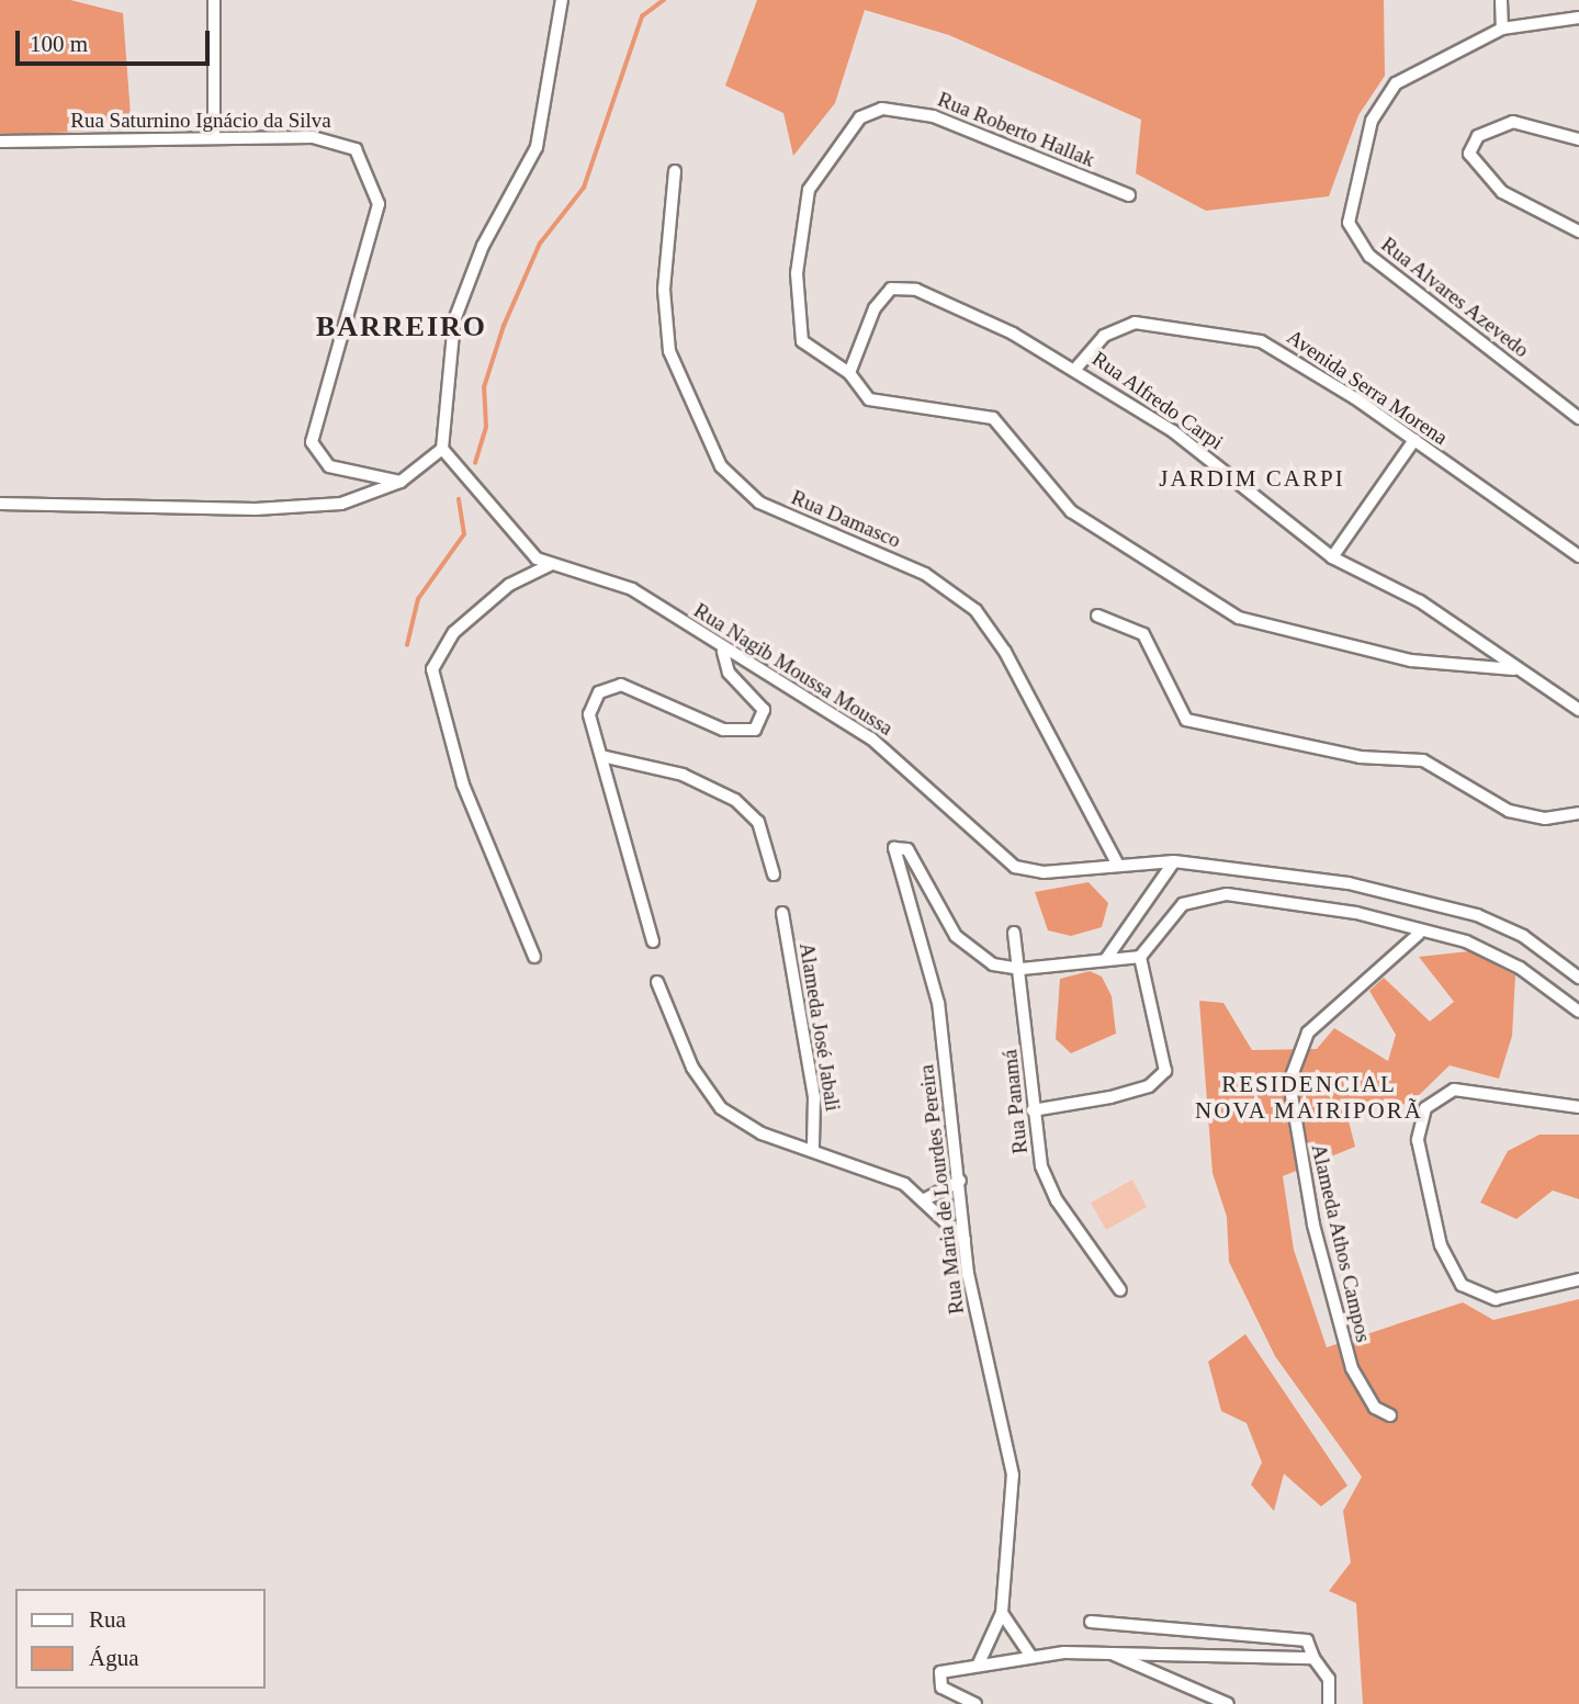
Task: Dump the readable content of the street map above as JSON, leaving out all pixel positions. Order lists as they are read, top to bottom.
{
  "streets": {
    "street": [
      "Rua Saturnino Ignácio da Silva",
      "Rua Roberto Hallak",
      "Rua Alvares Azevedo",
      "Avenida Serra Morena",
      "Rua Alfredo Carpi",
      "Rua Damasco",
      "Rua Nagib Moussa Moussa",
      "Alameda José Jabali",
      "Rua Panamá",
      "Rua Maria de Lourdes Pereira",
      "Alameda Athos Campos"
    ]
  },
  "crossings": [
    ["Rua Roberto Hallak", "Rua Alfredo Carpi"],
    ["Avenida Serra Morena", "Rua Alfredo Carpi"],
    ["Rua Damasco", "Rua Nagib Moussa Moussa"],
    ["Rua Panamá", "Rua Maria de Lourdes Pereira"]
  ],
  "districts": ["BARREIRO", "JARDIM CARPI", "RESIDENCIAL NOVA MAIRIPORÃ"],
  "legend": ["Rua", "Água"],
  "scale_bar": "100 m"
}
